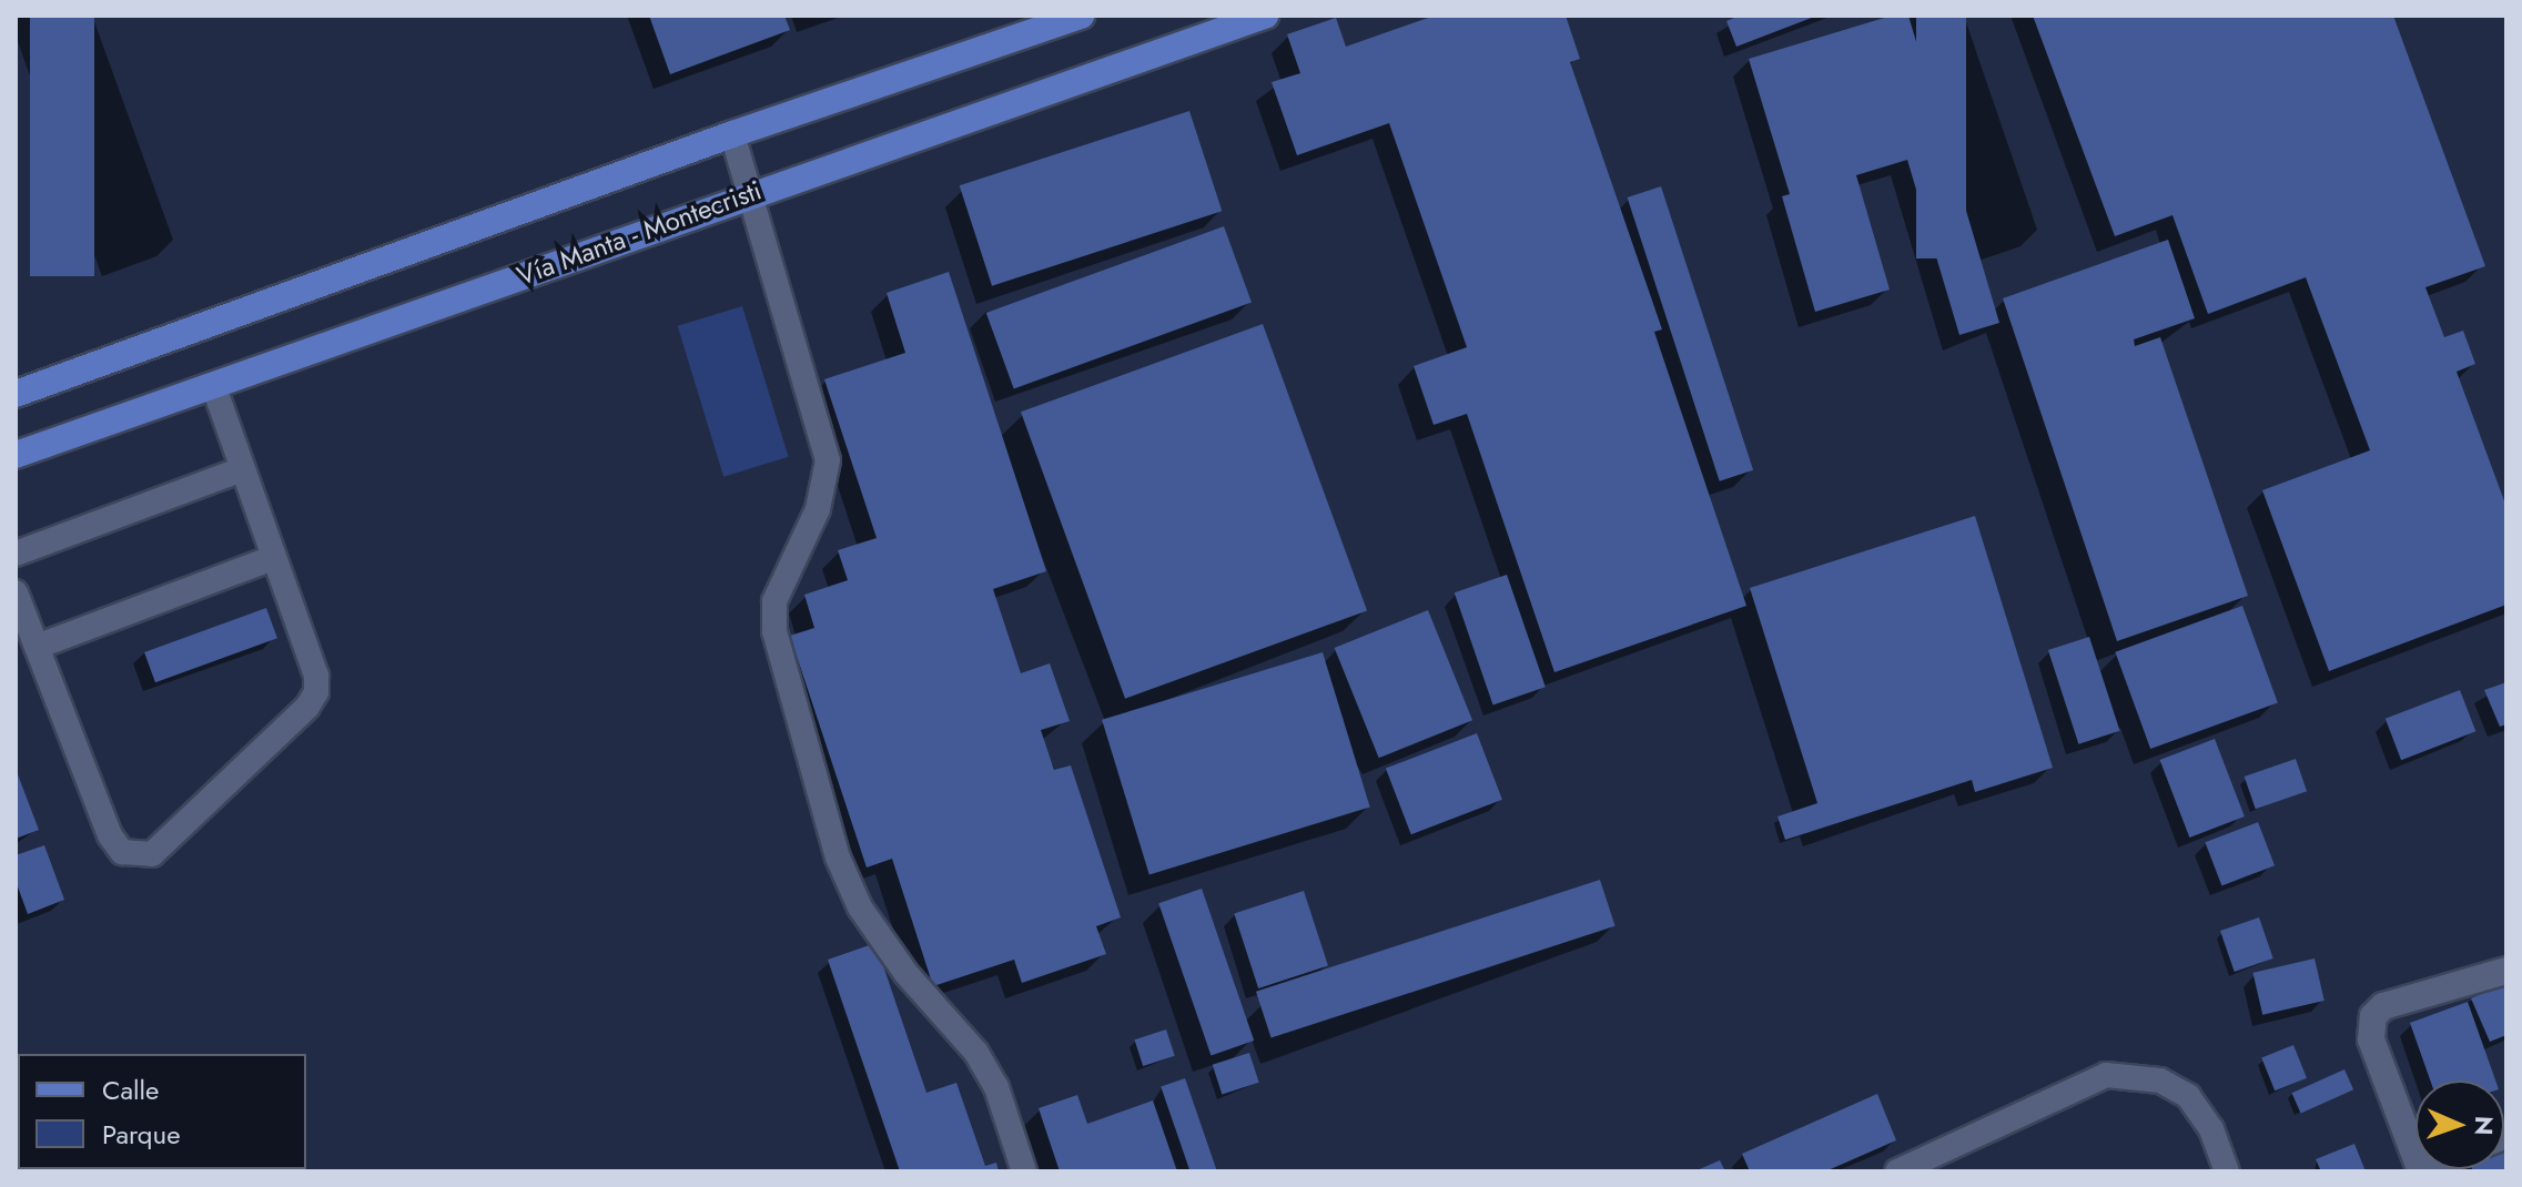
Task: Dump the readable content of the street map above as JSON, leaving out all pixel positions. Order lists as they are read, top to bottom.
{
  "streets": {
    "main road": ["Vía Manta - Montecristi"]
  },
  "legend": ["Calle", "Parque"],
  "north": "right"
}
